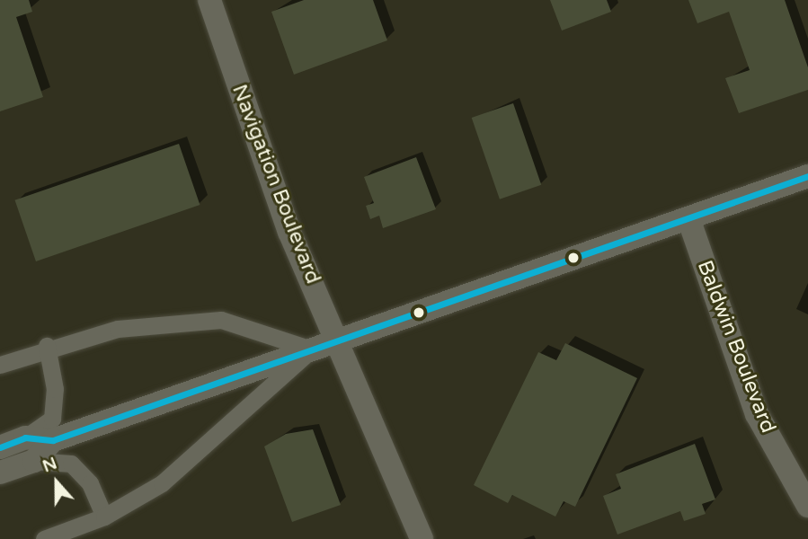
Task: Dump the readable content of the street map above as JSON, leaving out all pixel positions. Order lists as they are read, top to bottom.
{
  "streets": {
    "main road": ["Navigation Boulevard", "Baldwin Boulevard"]
  },
  "north": "top"
}
